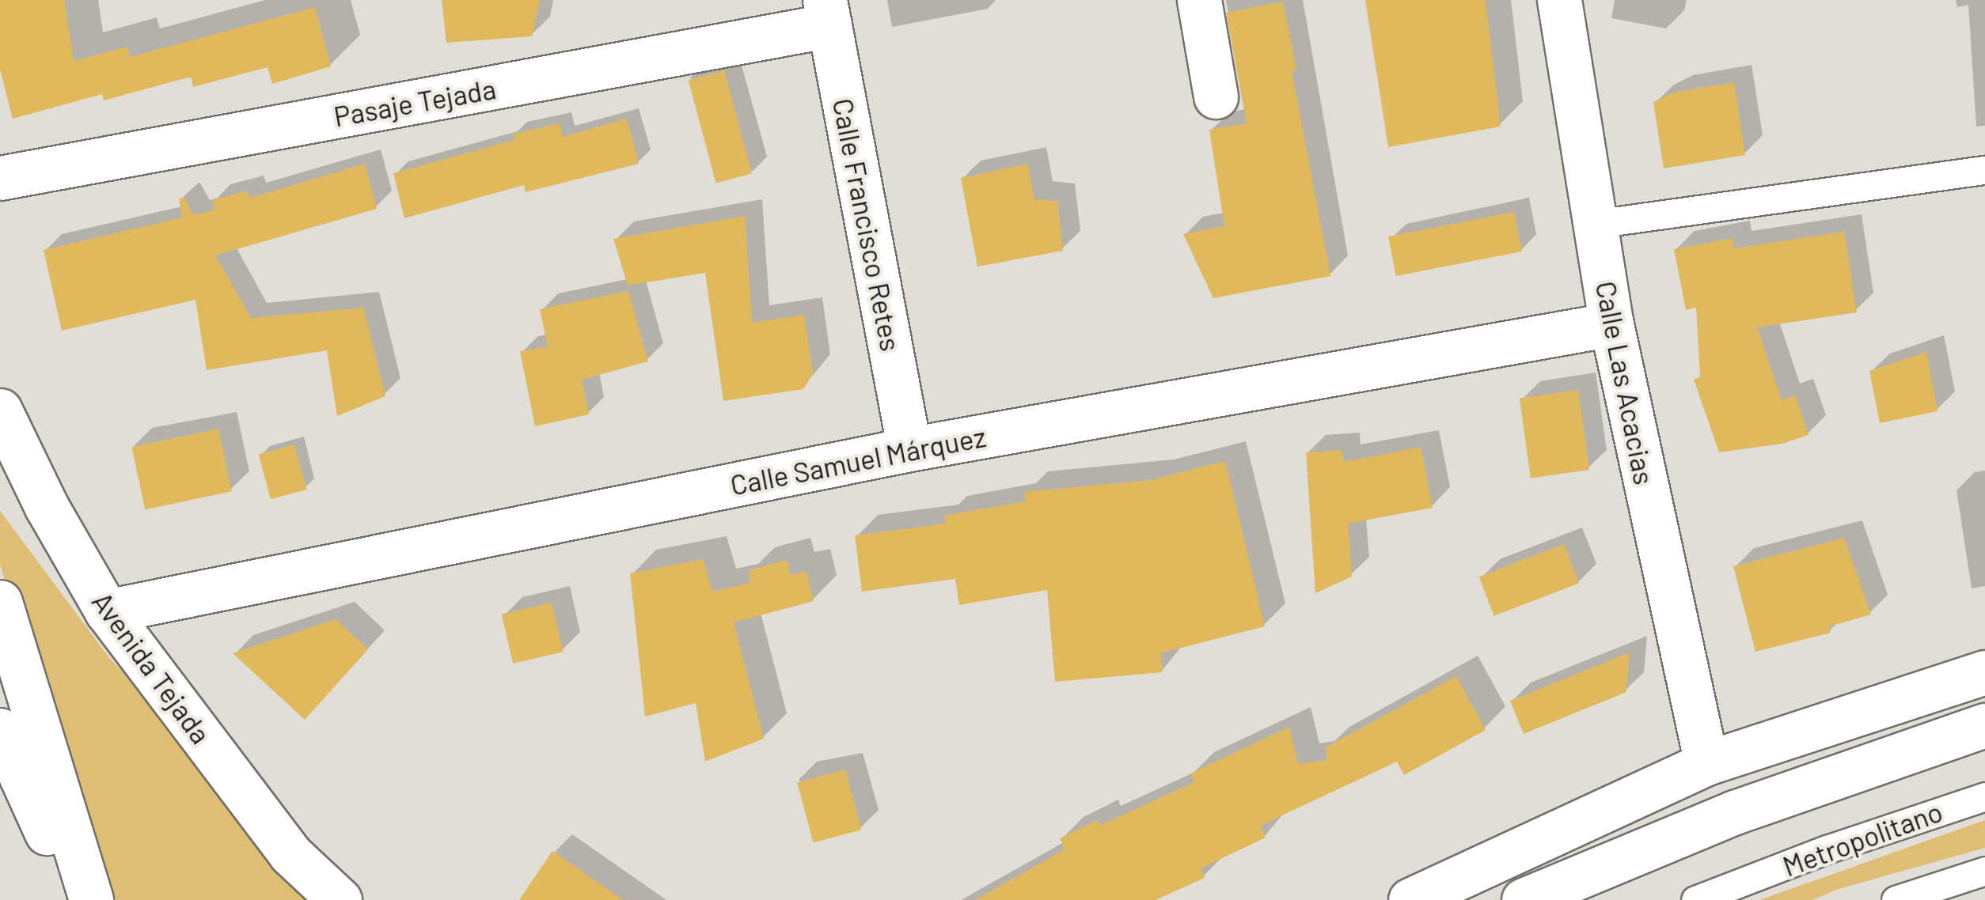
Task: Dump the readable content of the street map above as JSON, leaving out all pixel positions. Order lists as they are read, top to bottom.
{
  "streets": {
    "main road": [
      "Pasaje Tejada",
      "Calle Francisco Retes",
      "Calle Las Acacias",
      "Calle Samuel Márquez",
      "Avenida Tejada"
    ],
    "lane": ["Metropolitano"]
  },
  "crossings": [
    ["Pasaje Tejada", "Calle Francisco Retes"],
    ["Calle Francisco Retes", "Calle Samuel Márquez"],
    ["Calle Las Acacias", "Calle Samuel Márquez"],
    ["Calle Samuel Márquez", "Avenida Tejada"]
  ]
}
